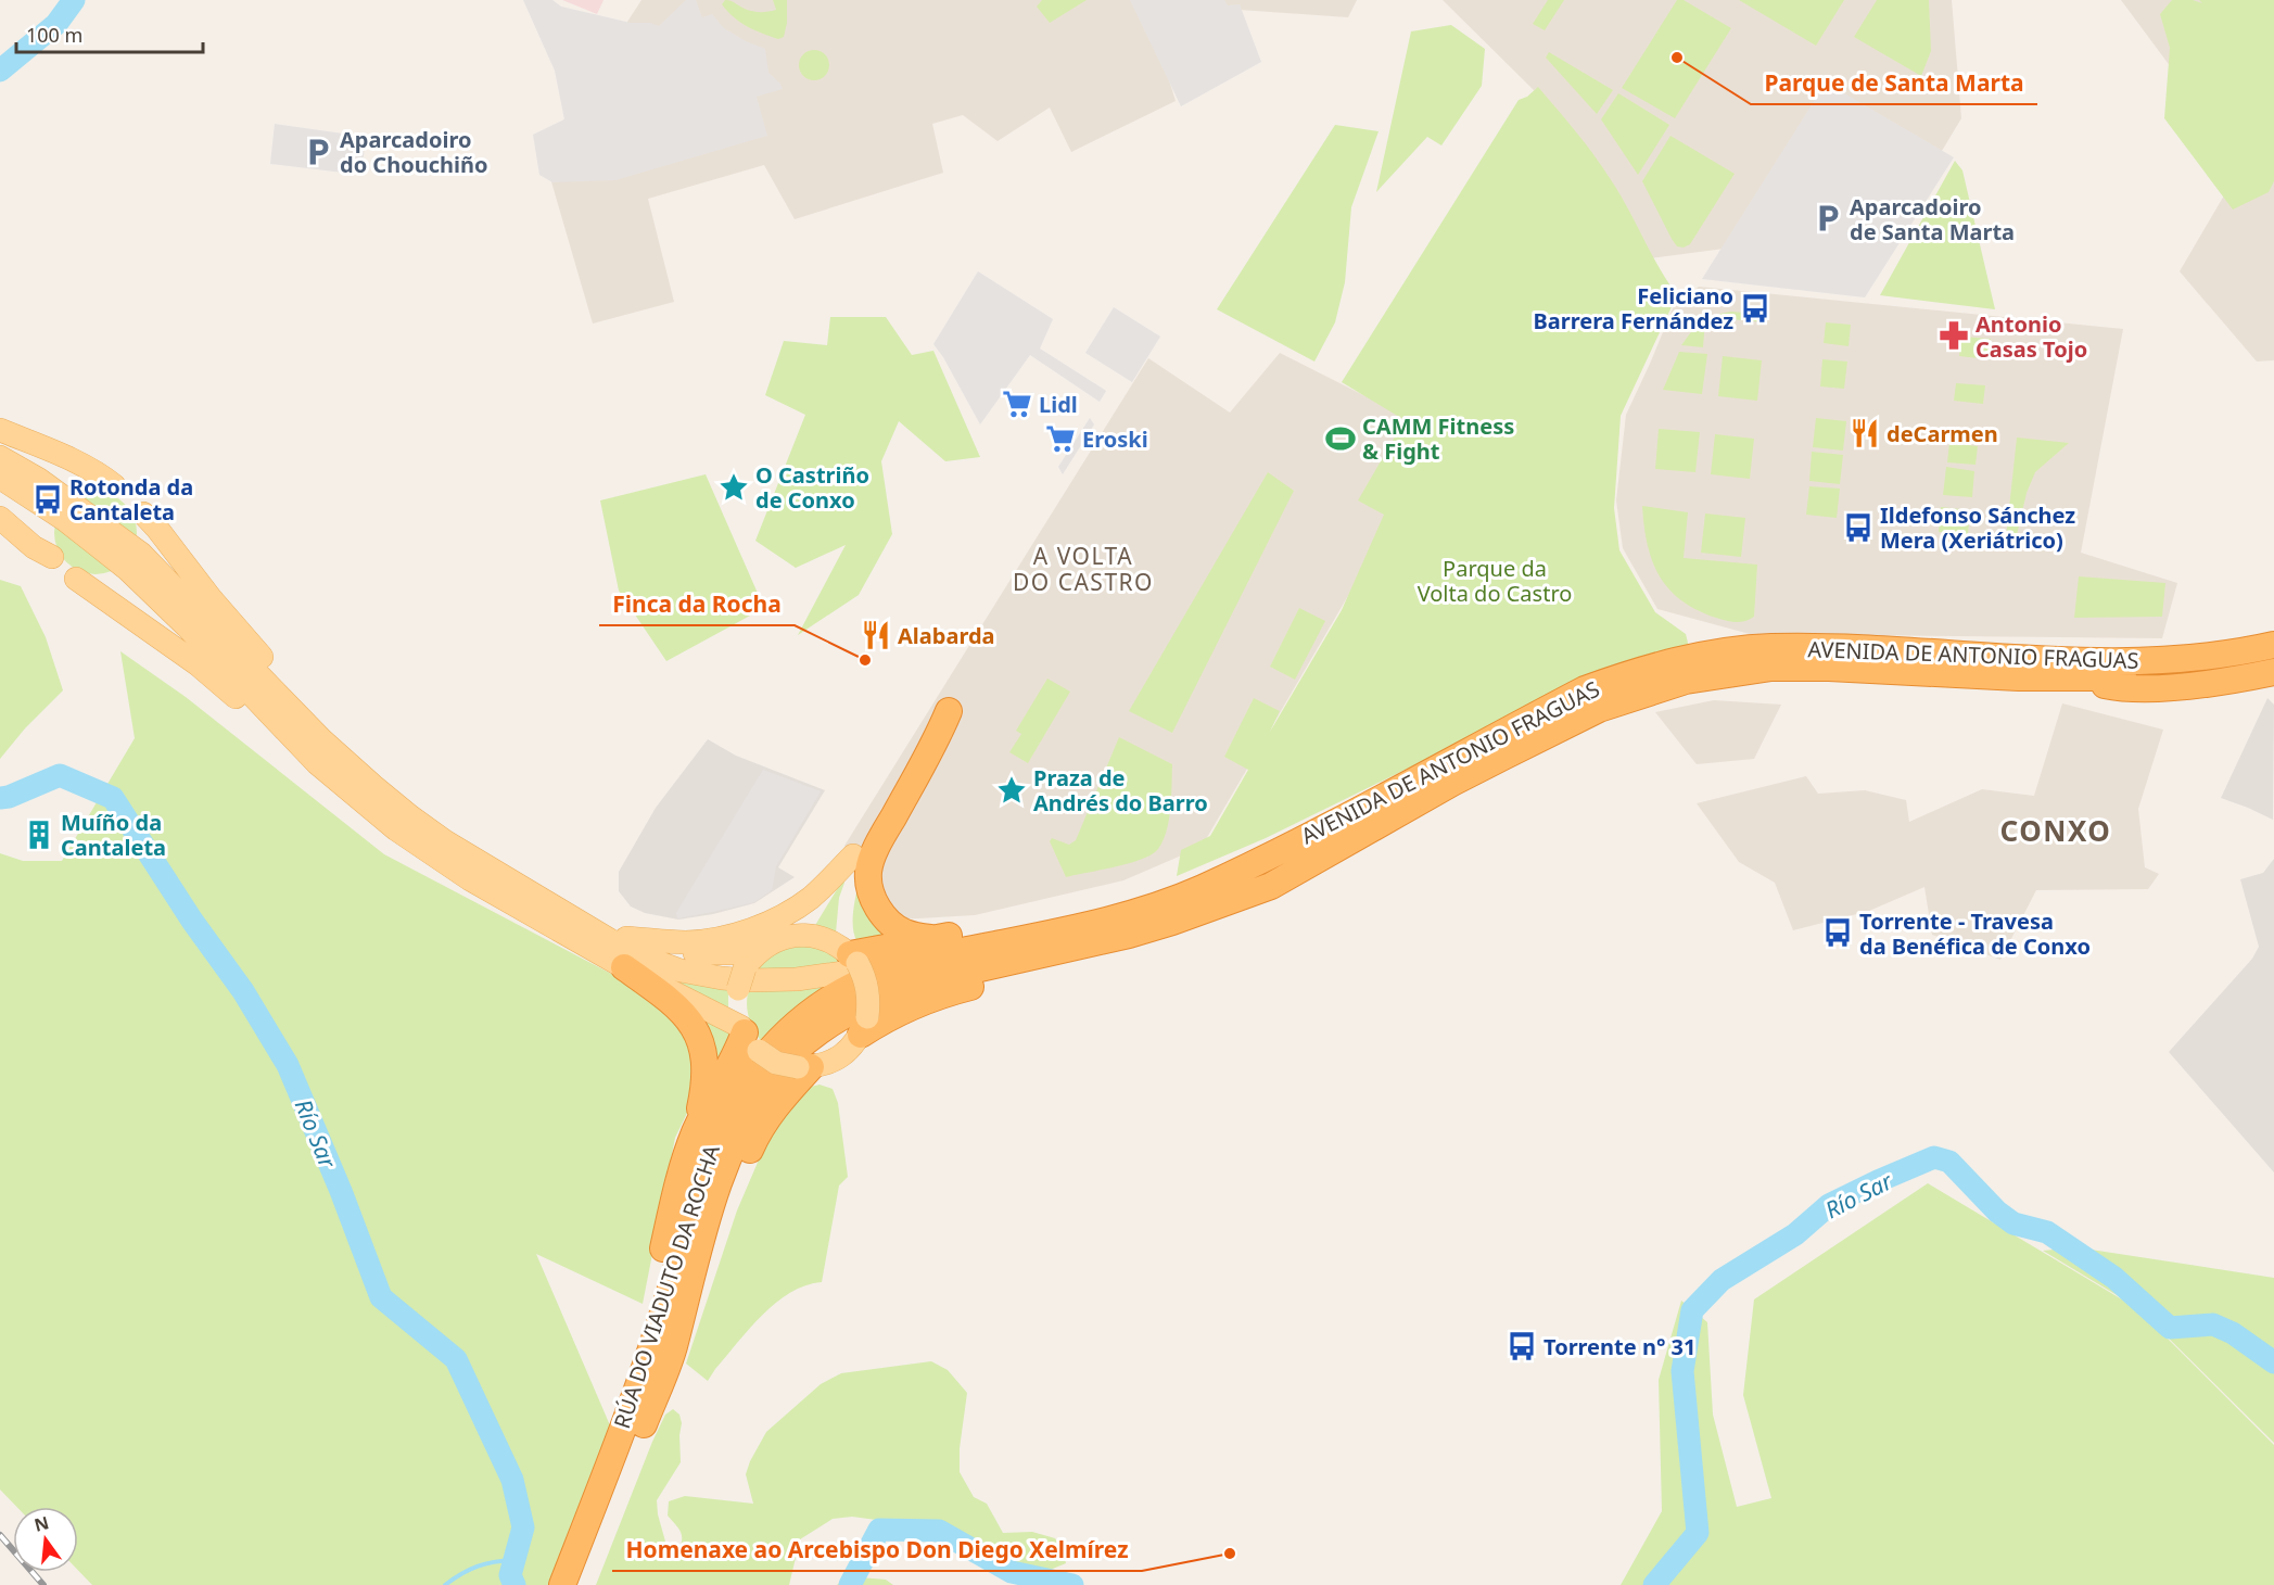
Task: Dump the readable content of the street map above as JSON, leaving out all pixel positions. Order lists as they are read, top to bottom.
{
  "streets": {
    "highway": ["AVENIDA DE ANTONIO FRAGUAS", "RÚA DO VIADUTO DA ROCHA"]
  },
  "crossings": [
    ["AVENIDA DE ANTONIO FRAGUAS", "RÚA DO VIADUTO DA ROCHA"]
  ],
  "districts": ["A VOLTA DO CASTRO", "CONXO"],
  "water": ["Río Sar"],
  "parks": ["Parque da Volta do Castro"],
  "places": {
    "other": ["Parque de Santa Marta", "Finca da Rocha", "Homenaxe ao Arcebispo Don Diego Xelmírez"],
    "parking": ["Aparcadoiro do Chouchiño", "Aparcadoiro de Santa Marta"],
    "bus stop": [
      "Feliciano Barrera Fernández",
      "Rotonda da Cantaleta",
      "Ildefonso Sánchez Mera (Xeriátrico)",
      "Torrente - Travesa da Benéfica de Conxo",
      "Torrente n° 31"
    ],
    "pharmacy": ["Antonio Casas Tojo"],
    "supermarket": ["Lidl", "Eroski"],
    "restaurant": ["deCarmen", "Alabarda"],
    "sports": ["CAMM Fitness & Fight"],
    "place": ["O Castriño de Conxo", "Praza de Andrés do Barro"],
    "building": ["Muíño da Cantaleta"]
  },
  "scale_bar": "100 m",
  "north": "top"
}
